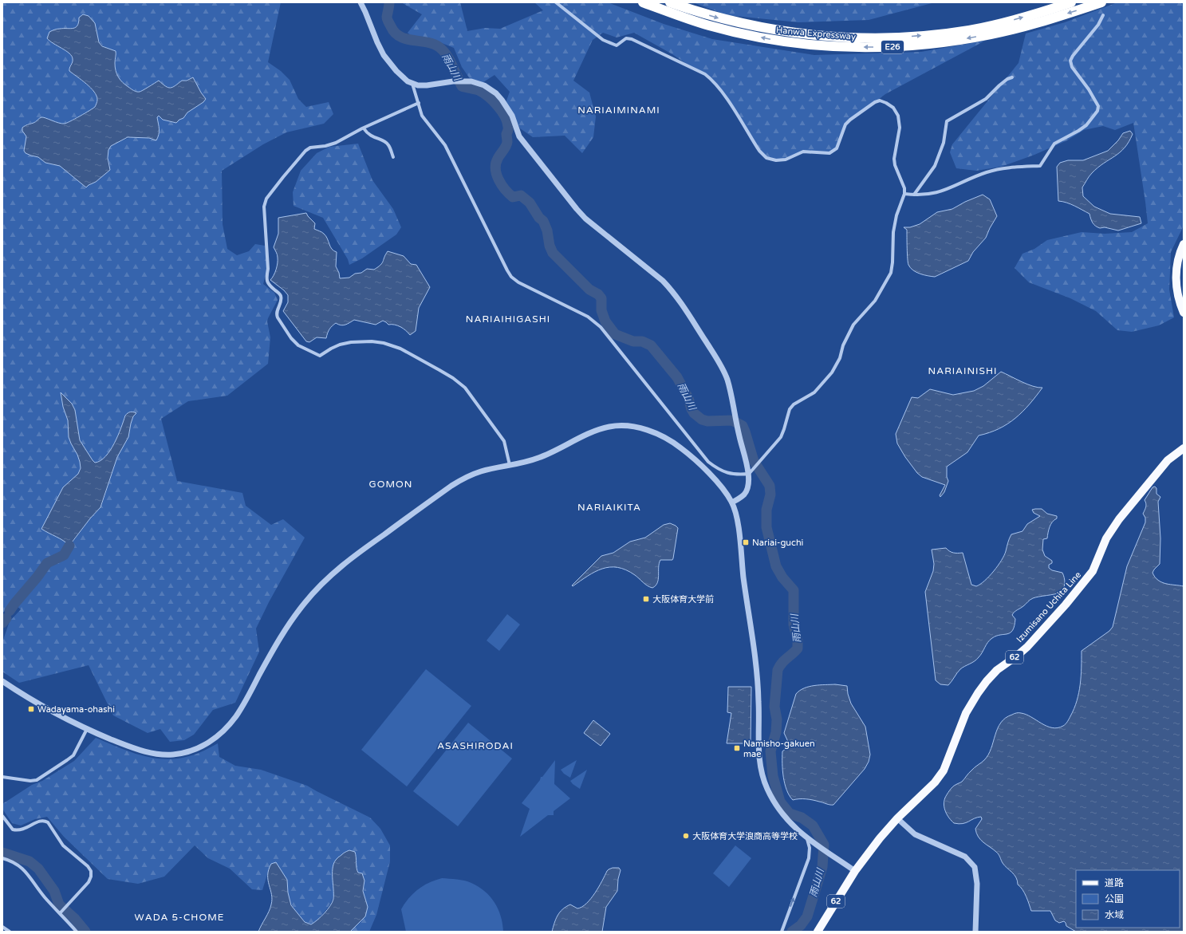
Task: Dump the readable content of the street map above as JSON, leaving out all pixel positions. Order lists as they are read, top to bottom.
{
  "streets": {
    "highway": ["Hanwa Expressway", "E26"],
    "main road": ["Izumisano Uchita Line", "62"]
  },
  "districts": [
    "NARIAIMINAMI",
    "NARIAIHIGASHI",
    "NARIAINISHI",
    "GOMON",
    "NARIAIKITA",
    "ASASHIRODAI",
    "WADA 5-CHOME"
  ],
  "water": ["雨山川"],
  "places": {
    "transit": [
      "Nariai-guchi",
      "大阪体育大学前",
      "Wadayama-ohashi",
      "Namisho-gakuen mae"
    ],
    "other": ["大阪体育大学浪商高等学校"]
  },
  "legend": ["道路", "公園", "水域"]
}
